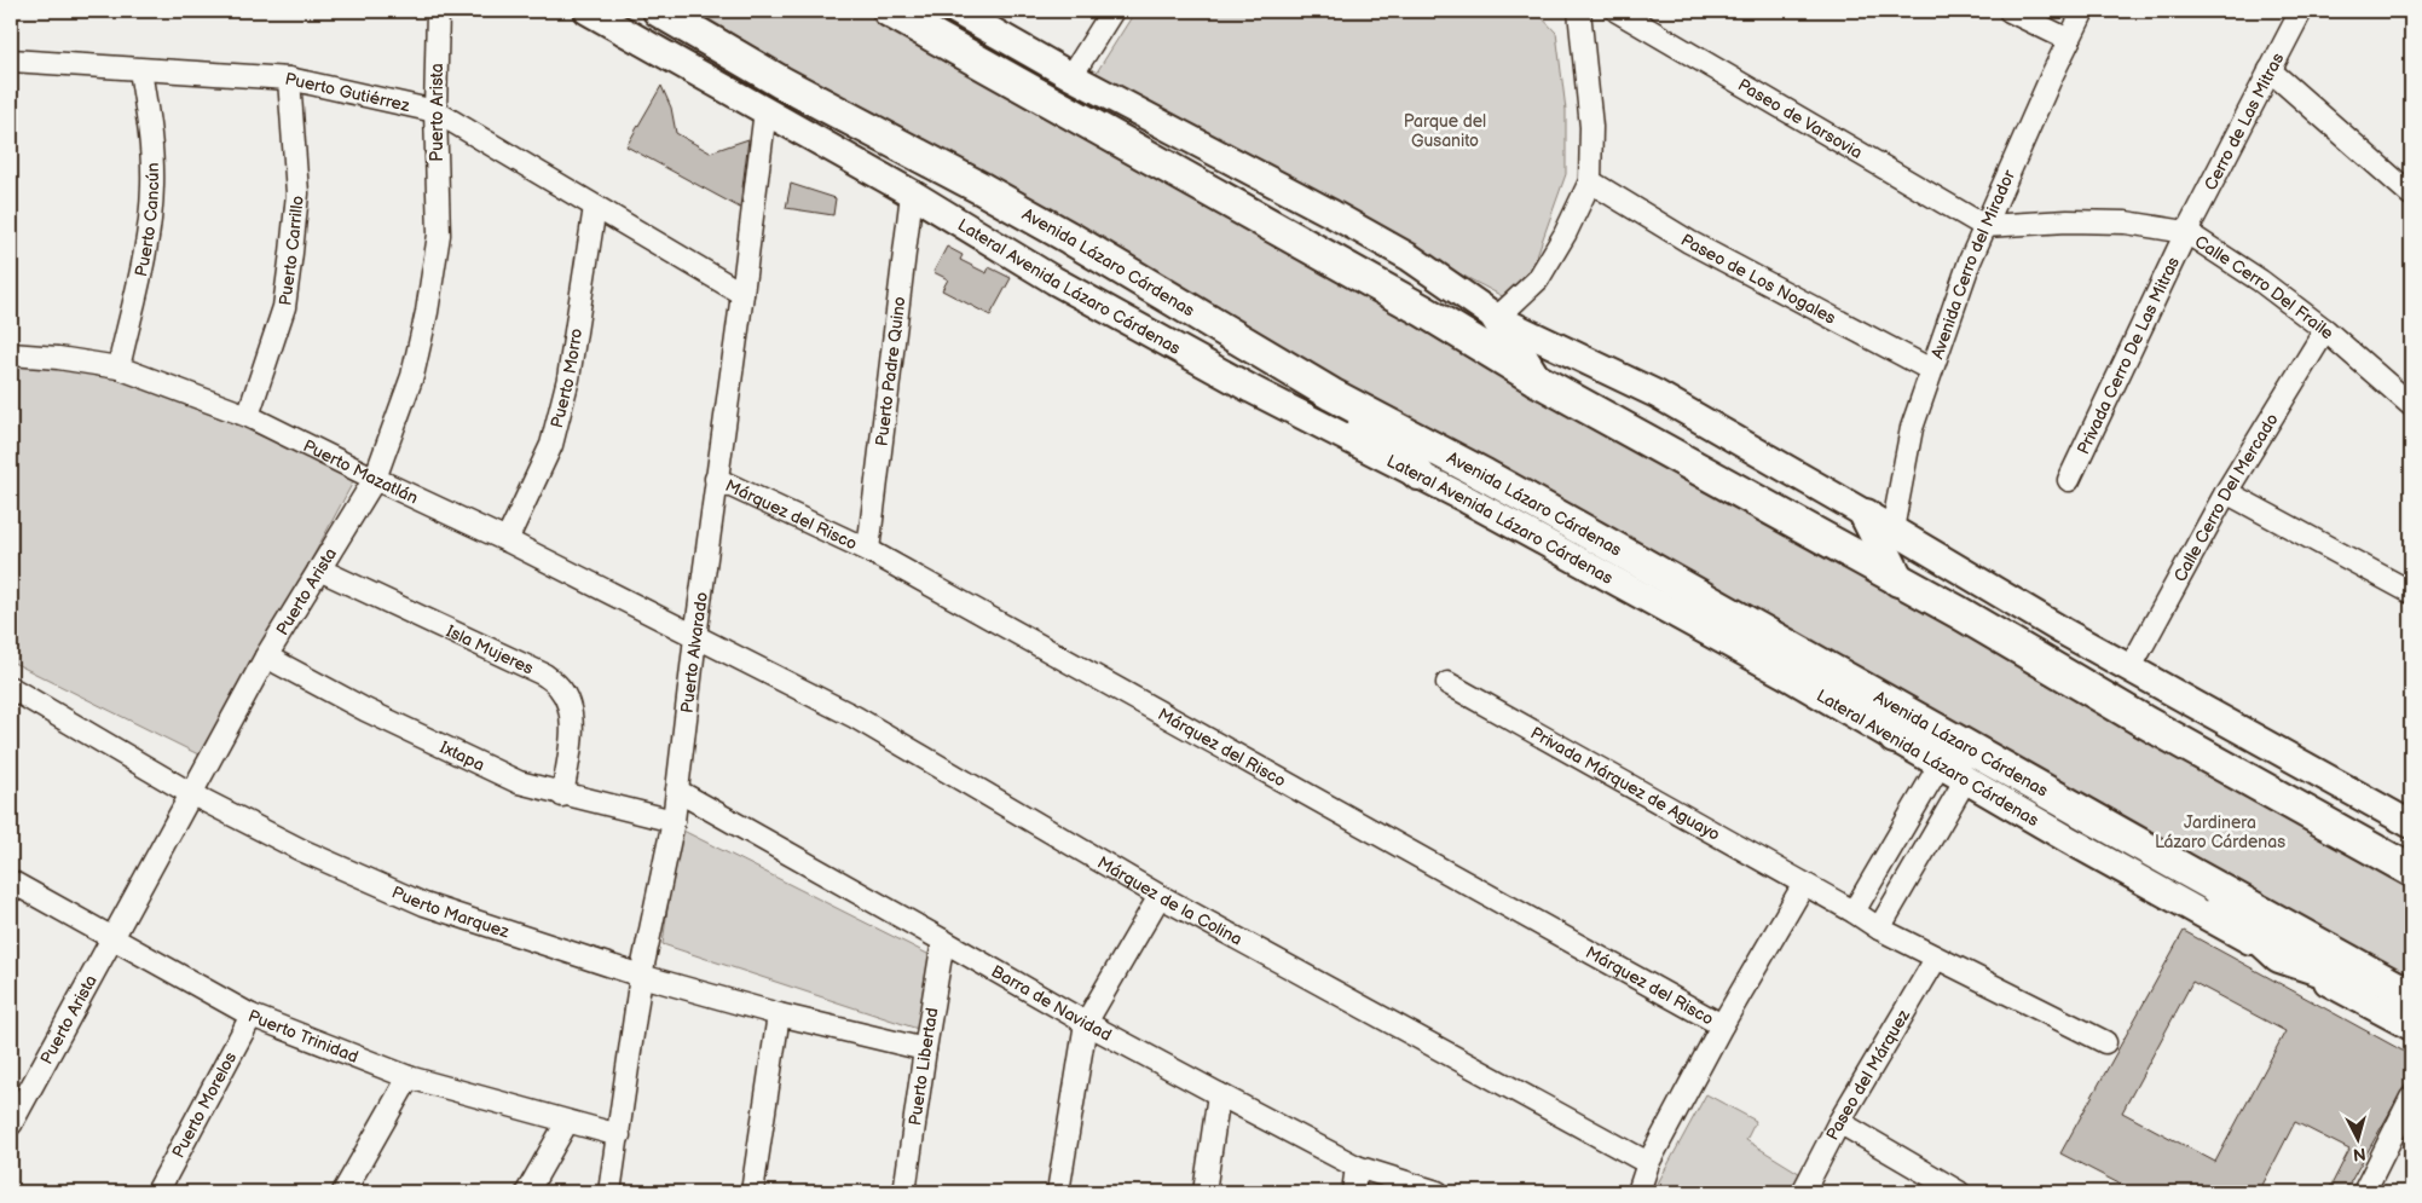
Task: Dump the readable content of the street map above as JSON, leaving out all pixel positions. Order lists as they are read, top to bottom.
{
  "streets": {
    "highway": ["Avenida Lázaro Cárdenas"],
    "main road": ["Lateral Avenida Lázaro Cárdenas"],
    "street": [
      "Puerto Gutiérrez",
      "Puerto Arista",
      "Paseo de Varsovia",
      "Cerro de Las Mitras",
      "Puerto Cancún",
      "Puerto Carrillo",
      "Avenida Cerro del Mirador",
      "Paseo de Los Nogales",
      "Calle Cerro Del Fraile",
      "Privada Cerro De Las Mitras",
      "Puerto Padre Quino",
      "Puerto Morro",
      "Puerto Mazatlán",
      "Calle Cerro Del Mercado",
      "Márquez del Risco",
      "Isla Mujeres",
      "Puerto Alvarado",
      "Ixtapa",
      "Privada Márquez de Aguayo",
      "Márquez de la Colina",
      "Puerto Marquez",
      "Barra de Navidad",
      "Puerto Trinidad",
      "Puerto Libertad",
      "Paseo del Márquez",
      "Puerto Morelos"
    ]
  },
  "crossings": [
    ["Puerto Gutiérrez", "Puerto Arista"],
    ["Puerto Gutiérrez", "Puerto Cancún"],
    ["Puerto Gutiérrez", "Puerto Carrillo"],
    ["Puerto Gutiérrez", "Puerto Morro"],
    ["Puerto Gutiérrez", "Puerto Alvarado"],
    ["Puerto Arista", "Puerto Mazatlán"],
    ["Puerto Arista", "Isla Mujeres"],
    ["Puerto Arista", "Ixtapa"],
    ["Puerto Arista", "Puerto Marquez"],
    ["Puerto Arista", "Puerto Trinidad"],
    ["Paseo de Varsovia", "Avenida Cerro del Mirador"],
    ["Paseo de Varsovia", "Calle Cerro Del Fraile"],
    ["Cerro de Las Mitras", "Calle Cerro Del Fraile"],
    ["Cerro de Las Mitras", "Privada Cerro De Las Mitras"],
    ["Puerto Cancún", "Puerto Mazatlán"],
    ["Puerto Carrillo", "Puerto Mazatlán"],
    ["Avenida Cerro del Mirador", "Paseo de Los Nogales"],
    ["Avenida Cerro del Mirador", "Calle Cerro Del Fraile"],
    ["Lateral Avenida Lázaro Cárdenas", "Puerto Padre Quino"],
    ["Lateral Avenida Lázaro Cárdenas", "Puerto Alvarado"],
    ["Calle Cerro Del Fraile", "Privada Cerro De Las Mitras"],
    ["Calle Cerro Del Fraile", "Calle Cerro Del Mercado"],
    ["Puerto Padre Quino", "Márquez del Risco"],
    ["Puerto Morro", "Puerto Mazatlán"],
    ["Puerto Mazatlán", "Puerto Alvarado"],
    ["Puerto Mazatlán", "Márquez de la Colina"],
    ["Márquez del Risco", "Puerto Alvarado"],
    ["Isla Mujeres", "Ixtapa"],
    ["Puerto Alvarado", "Ixtapa"],
    ["Puerto Alvarado", "Márquez de la Colina"],
    ["Puerto Alvarado", "Puerto Marquez"],
    ["Puerto Alvarado", "Barra de Navidad"],
    ["Puerto Alvarado", "Puerto Trinidad"],
    ["Privada Márquez de Aguayo", "Paseo del Márquez"],
    ["Puerto Marquez", "Puerto Libertad"],
    ["Barra de Navidad", "Puerto Libertad"],
    ["Puerto Trinidad", "Puerto Morelos"]
  ],
  "parks": ["Parque del Gusanito", "Jardinera Lázaro Cárdenas"],
  "north": "bottom"
}
